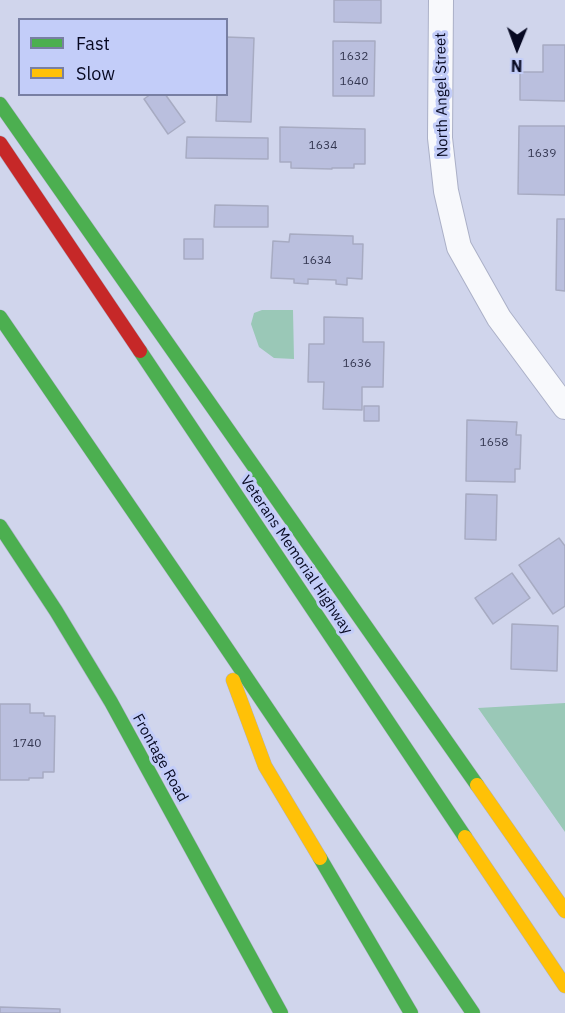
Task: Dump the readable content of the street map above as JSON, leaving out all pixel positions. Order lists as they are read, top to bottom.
{
  "streets": {
    "main road": ["Veterans Memorial Highway", "Frontage Road"],
    "street": ["North Angel Street"]
  },
  "house_numbers": [
    "1632",
    "1640",
    "1634",
    "1639",
    "1634",
    "1636",
    "1658",
    "1740"
  ],
  "legend": ["Fast", "Slow"],
  "north": "bottom"
}
